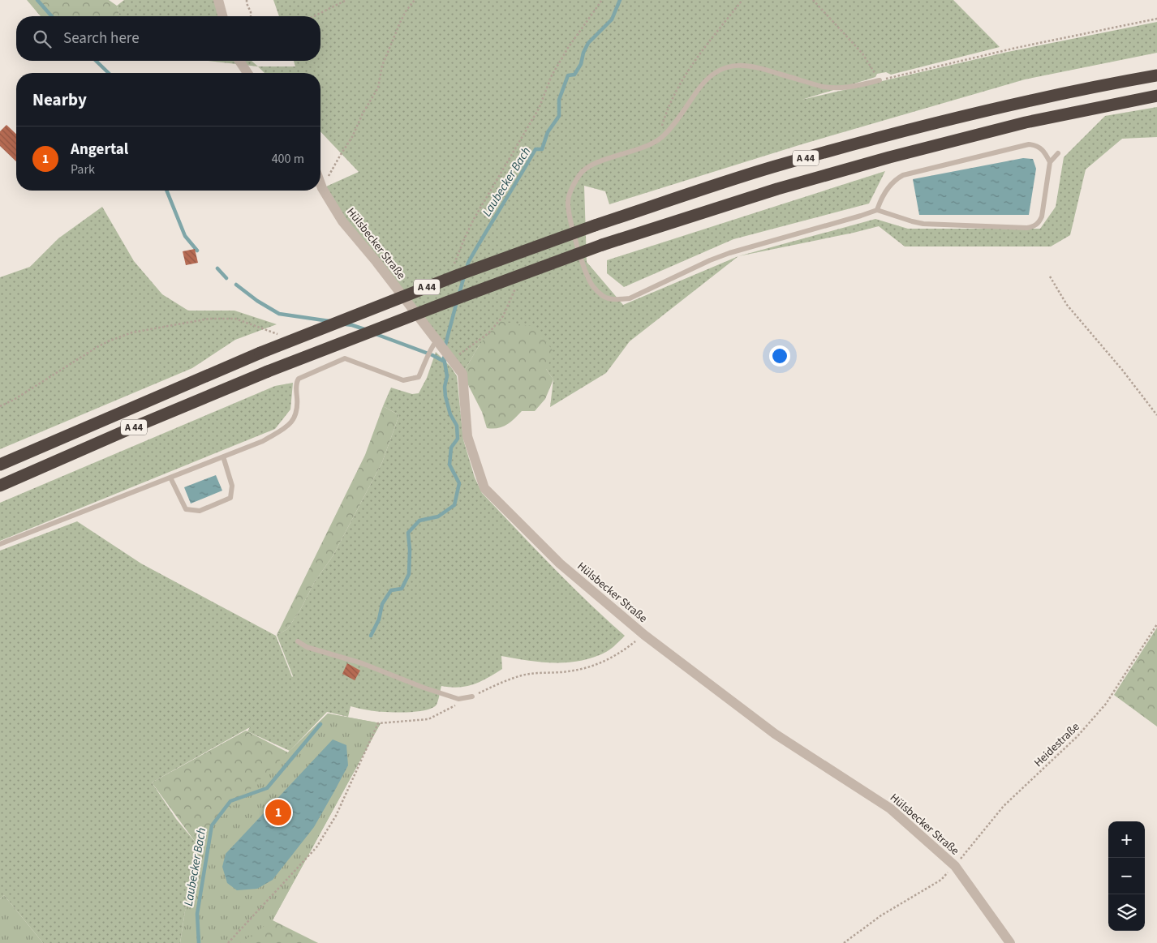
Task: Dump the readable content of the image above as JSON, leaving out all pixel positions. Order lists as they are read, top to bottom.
{
  "streets": {
    "highway": ["A 44"],
    "street": ["Hülsbecker Straße"],
    "path": ["Heidestraße"]
  },
  "crossings": [
    ["Hülsbecker Straße", "Heidestraße"]
  ],
  "water": ["Laubecker Bach"],
  "page": {
    "search": "Search here",
    "heading": "Nearby",
    "list": [
      {
        "mark": "1",
        "name": "Angertal",
        "note": "Park",
        "value": "400 m"
      }
    ],
    "pins": "1",
    "map_buttons": ["+", "−"]
  }
}
